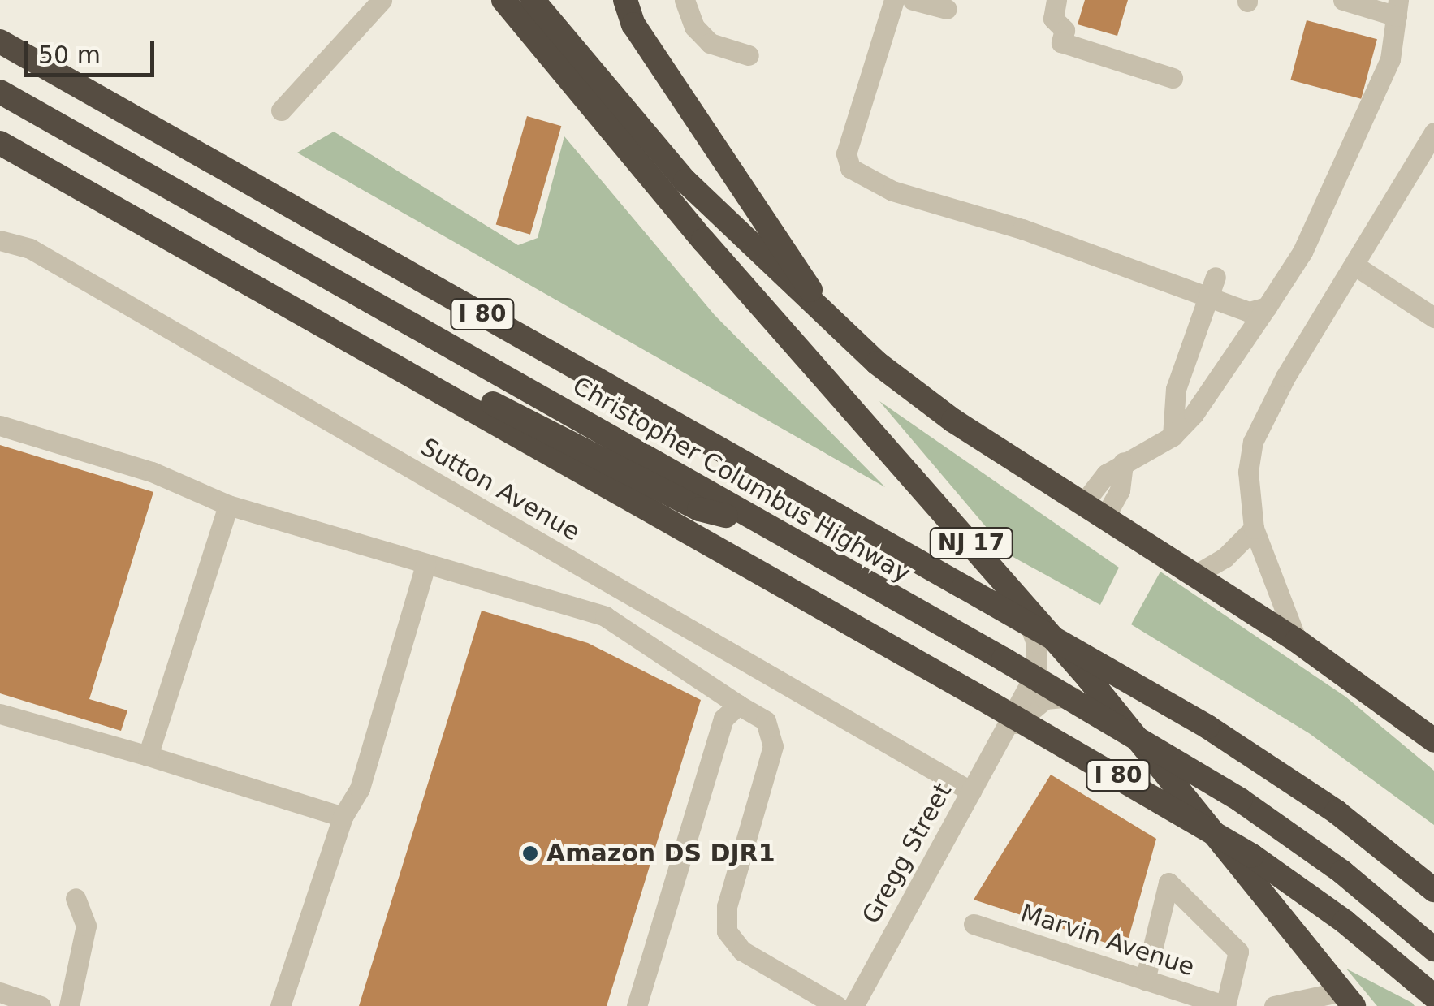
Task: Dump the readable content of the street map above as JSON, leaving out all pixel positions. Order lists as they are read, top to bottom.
{
  "streets": {
    "highway": ["I 80", "Christopher Columbus Highway", "NJ 17"],
    "street": ["Sutton Avenue", "Gregg Street", "Marvin Avenue"]
  },
  "crossings": [
    ["Sutton Avenue", "Gregg Street"],
    ["NJ 17", "Gregg Street"]
  ],
  "places": ["Amazon DS DJR1"],
  "scale_bar": "50 m"
}
